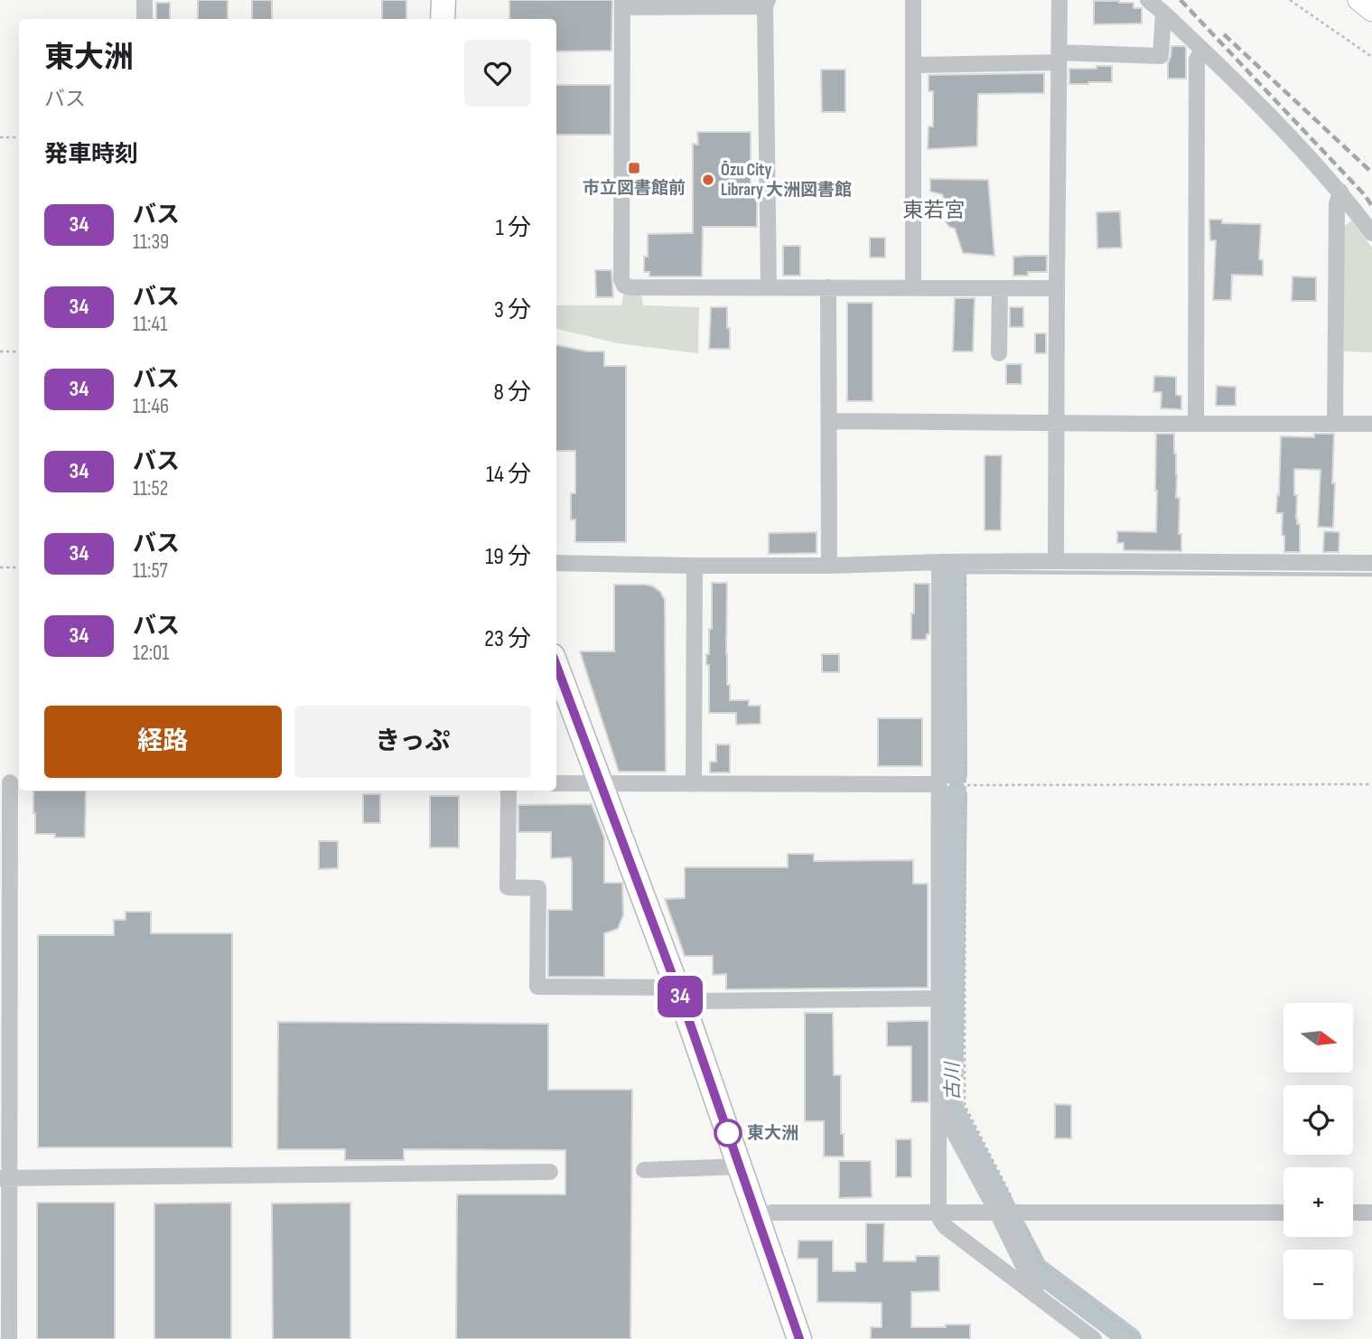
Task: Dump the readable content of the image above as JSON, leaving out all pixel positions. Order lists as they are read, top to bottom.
{
  "districts": ["東若宮"],
  "water": ["古川"],
  "places": {
    "transit": ["市立図書館前"],
    "other": ["Ōzu City Library 大洲図書館", "東大洲"]
  },
  "lines": ["bus line 34"],
  "north": "right",
  "page": {
    "on_map": "34",
    "heading": [
      ["東大洲", "バス"],
      "発車時刻"
    ],
    "list": [
      {
        "mark": "34",
        "name": "バス",
        "note": "11:39",
        "value": "1 分"
      },
      {
        "mark": "34",
        "name": "バス",
        "note": "11:41",
        "value": "3 分"
      },
      {
        "mark": "34",
        "name": "バス",
        "note": "11:46",
        "value": "8 分"
      },
      {
        "mark": "34",
        "name": "バス",
        "note": "11:52",
        "value": "14 分"
      },
      {
        "mark": "34",
        "name": "バス",
        "note": "11:57",
        "value": "19 分"
      },
      {
        "mark": "34",
        "name": "バス",
        "note": "12:01",
        "value": "23 分"
      }
    ],
    "buttons": ["経路", "きっぷ"],
    "map_buttons": ["+", "−"]
  }
}
